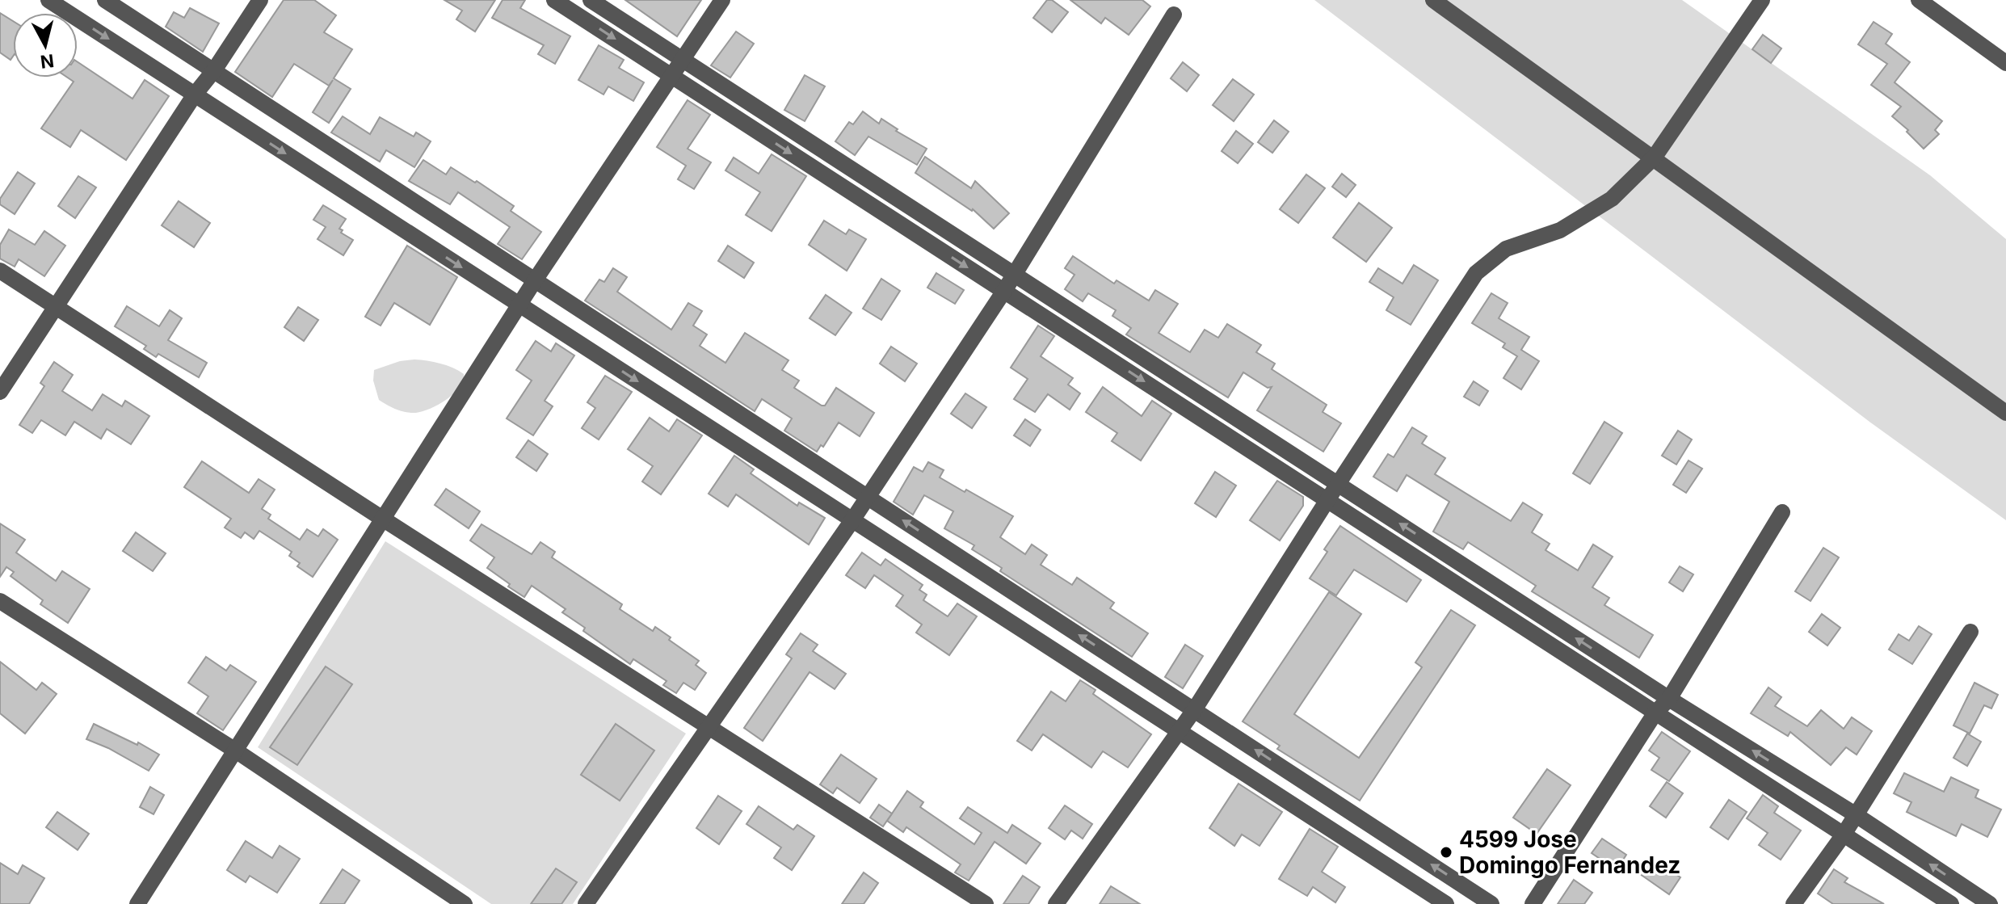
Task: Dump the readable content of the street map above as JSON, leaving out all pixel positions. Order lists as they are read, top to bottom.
{
  "places": ["4599 Jose Domingo Fernandez"],
  "north": "bottom"
}
